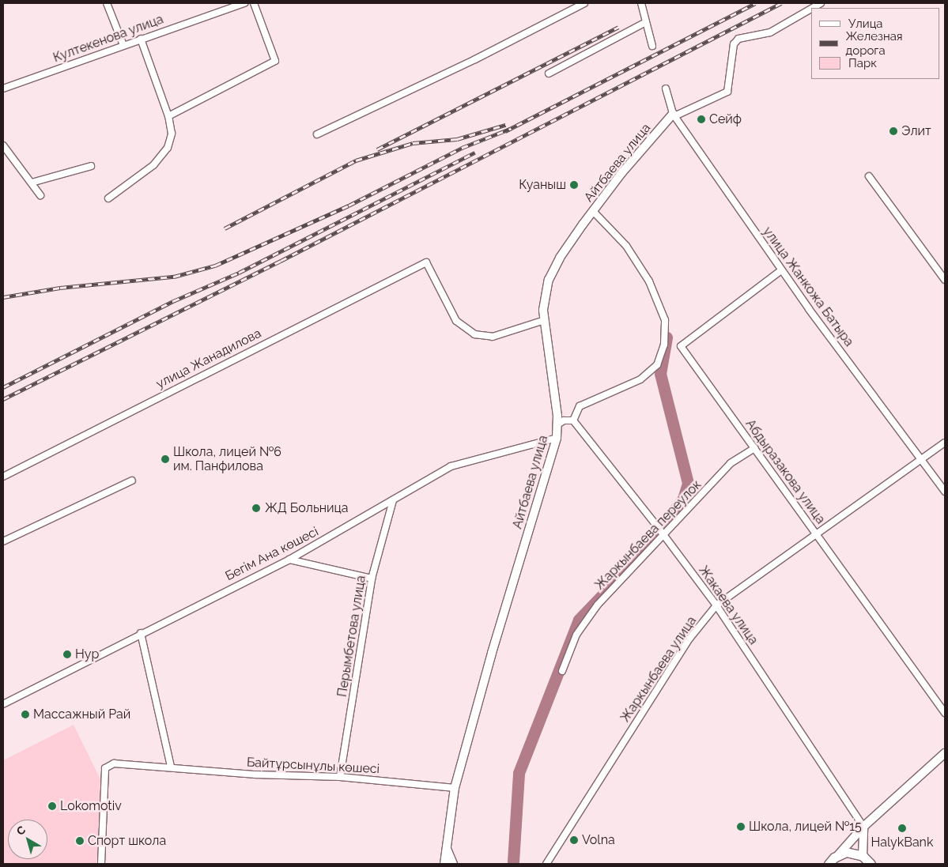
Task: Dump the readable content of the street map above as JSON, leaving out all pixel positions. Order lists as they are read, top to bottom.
{
  "streets": {
    "street": [
      "Култекенова улица",
      "Айтбаева улица",
      "улица Жанкожа Батыра",
      "улица Жанадилова",
      "Абдыразакова улица",
      "Жаркынбаева переулок",
      "Бегім Ана көшесі",
      "Жакаева улица",
      "Перымбетова улица",
      "Жаркынбаева улица",
      "Байтұрсынұлы көшесі"
    ]
  },
  "crossings": [
    ["Айтбаева улица", "улица Жанкожа Батыра"],
    ["Айтбаева улица", "улица Жанадилова"],
    ["Айтбаева улица", "Бегім Ана көшесі"],
    ["Айтбаева улица", "Байтұрсынұлы көшесі"],
    ["улица Жанкожа Батыра", "Абдыразакова улица"],
    ["улица Жанкожа Батыра", "Жаркынбаева улица"],
    ["Абдыразакова улица", "Жаркынбаева переулок"],
    ["Абдыразакова улица", "Жаркынбаева улица"],
    ["Жаркынбаева переулок", "Жакаева улица"],
    ["Бегім Ана көшесі", "Перымбетова улица"],
    ["Жакаева улица", "Жаркынбаева улица"],
    ["Перымбетова улица", "Байтұрсынұлы көшесі"]
  ],
  "places": [
    "Сейф",
    "Элит",
    "Куаныш",
    "Школа, лицей №6 им. Панфилова",
    "ЖД Больница",
    "Нур",
    "Массажный Рай",
    "Lokomotiv",
    "Школа, лицей №15",
    "HalykBank",
    "Volna",
    "Спорт школа"
  ],
  "legend": ["Улица", "Железная дорога", "Парк"],
  "north": "top left"
}
